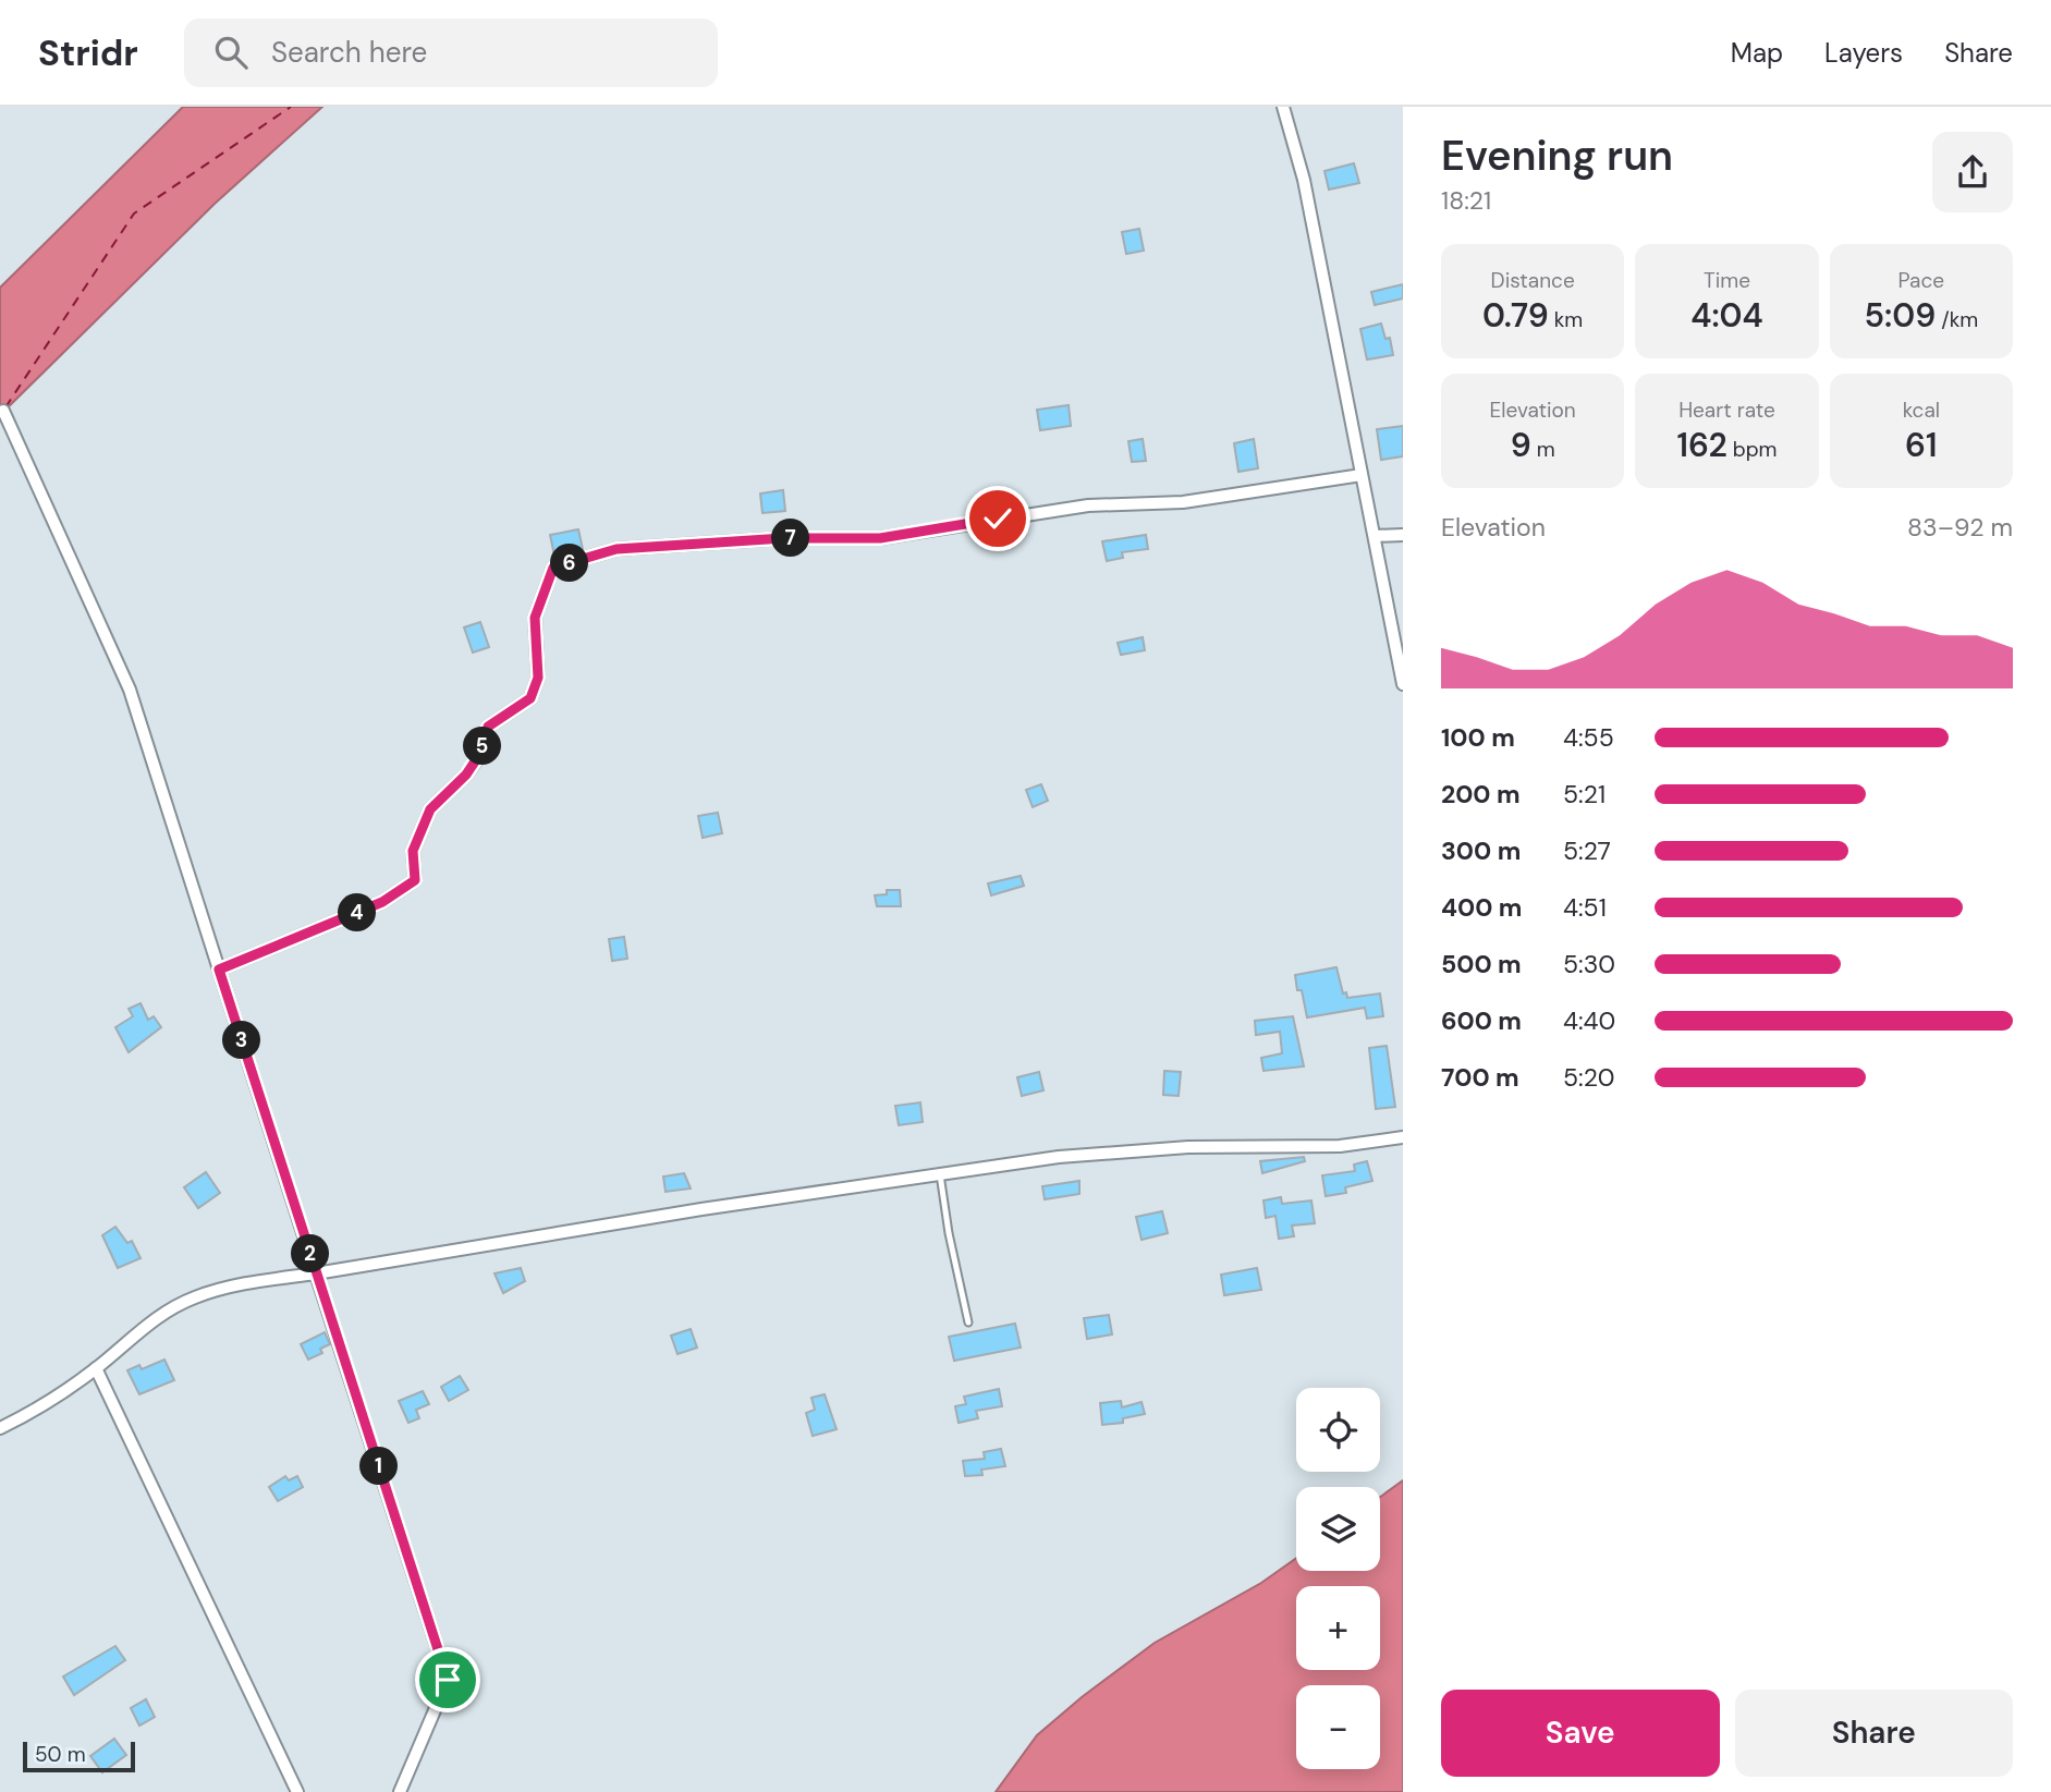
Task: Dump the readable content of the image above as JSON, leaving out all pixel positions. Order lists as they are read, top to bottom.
{
  "scale_bar": "50 m",
  "page": {
    "header": "Stridr",
    "search": "Search here",
    "nav": ["Map", "Layers", "Share"],
    "heading": ["Evening run", "18:21"],
    "stats": [
      ["Distance", "0.79 km"],
      ["Time", "4:04"],
      ["Pace", "5:09 /km"],
      ["Elevation", "9 m"],
      ["Heart rate", "162 bpm"],
      ["kcal", "61"]
    ],
    "chart": ["Elevation", "83–92 m"],
    "pins": [
      "7",
      "6",
      "5",
      "4",
      "3",
      "2",
      "1"
    ],
    "list": [
      {
        "name": "100 m",
        "note": "4:55"
      },
      {
        "name": "200 m",
        "note": "5:21"
      },
      {
        "name": "300 m",
        "note": "5:27"
      },
      {
        "name": "400 m",
        "note": "4:51"
      },
      {
        "name": "500 m",
        "note": "5:30"
      },
      {
        "name": "600 m",
        "note": "4:40"
      },
      {
        "name": "700 m",
        "note": "5:20"
      }
    ],
    "map_buttons": ["+", "−"],
    "buttons": ["Save", "Share"],
    "scale": "50 m"
  }
}
